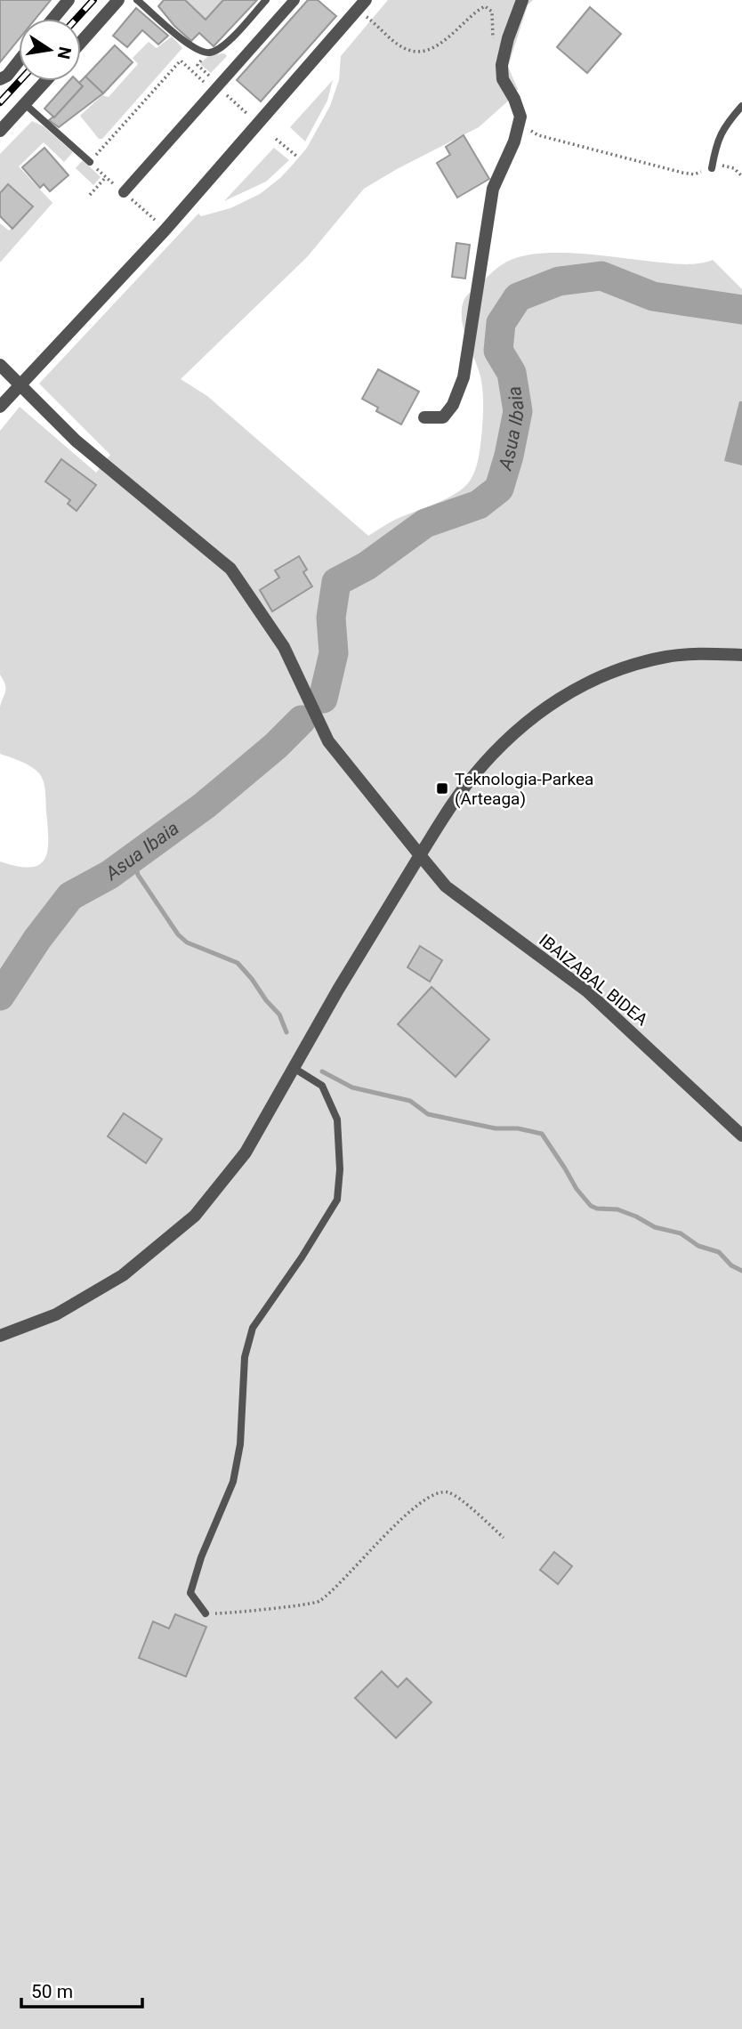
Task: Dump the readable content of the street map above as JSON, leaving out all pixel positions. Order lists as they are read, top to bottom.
{
  "streets": {
    "street": ["IBAIZABAL BIDEA"]
  },
  "water": ["Asua Ibaia"],
  "places": {
    "transit": ["Teknologia-Parkea (Arteaga)"]
  },
  "scale_bar": "50 m",
  "north": "right"
}
